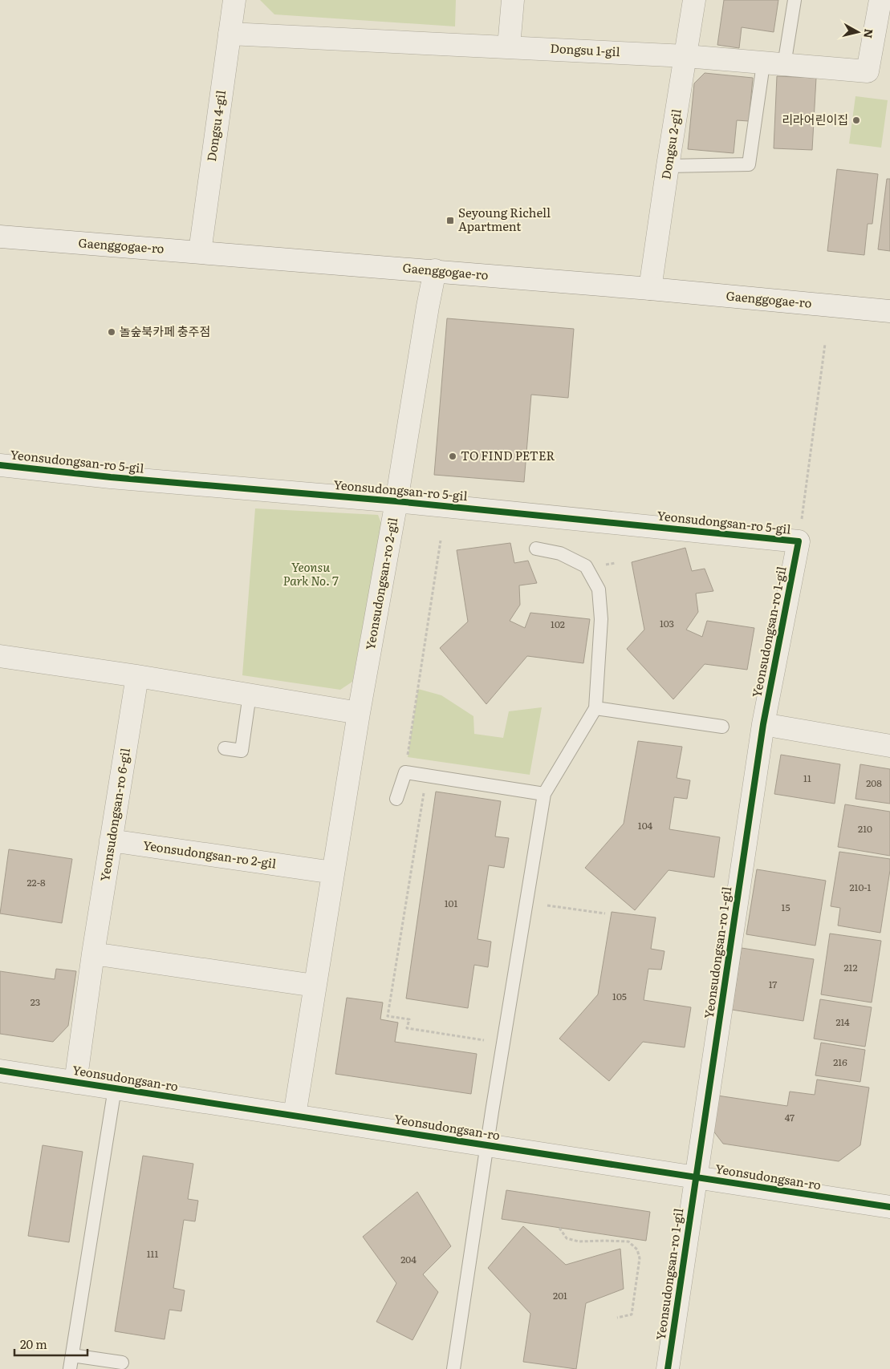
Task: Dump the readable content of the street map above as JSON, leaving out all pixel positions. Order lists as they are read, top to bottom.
{
  "streets": {
    "street": [
      "Dongsu 1-gil",
      "Dongsu 4-gil",
      "Dongsu 2-gil",
      "Gaenggogae-ro",
      "Yeonsudongsan-ro 5-gil",
      "Yeonsudongsan-ro 2-gil",
      "Yeonsudongsan-ro 1-gil",
      "Yeonsudongsan-ro 6-gil",
      "Yeonsudongsan-ro"
    ]
  },
  "crossings": [
    ["Dongsu 1-gil", "Dongsu 4-gil"],
    ["Dongsu 1-gil", "Dongsu 2-gil"],
    ["Dongsu 4-gil", "Gaenggogae-ro"],
    ["Dongsu 2-gil", "Gaenggogae-ro"],
    ["Gaenggogae-ro", "Yeonsudongsan-ro 2-gil"],
    ["Yeonsudongsan-ro 5-gil", "Yeonsudongsan-ro 2-gil"],
    ["Yeonsudongsan-ro 5-gil", "Yeonsudongsan-ro 1-gil"],
    ["Yeonsudongsan-ro 2-gil", "Yeonsudongsan-ro 6-gil"],
    ["Yeonsudongsan-ro 2-gil", "Yeonsudongsan-ro"],
    ["Yeonsudongsan-ro 1-gil", "Yeonsudongsan-ro"],
    ["Yeonsudongsan-ro 6-gil", "Yeonsudongsan-ro"]
  ],
  "parks": ["Yeonsu Park No. 7"],
  "places": {
    "other": ["리라어린이집", "놀숲북카페 충주점", "TO FIND PETER"],
    "transit": ["Seyoung Richell Apartment"]
  },
  "house_numbers": [
    "103",
    "102",
    "11",
    "208",
    "104",
    "210",
    "22-8",
    "210-1",
    "101",
    "15",
    "212",
    "17",
    "105",
    "23",
    "214",
    "216",
    "47",
    "111",
    "204",
    "201"
  ],
  "scale_bar": "20 m",
  "north": "right"
}
